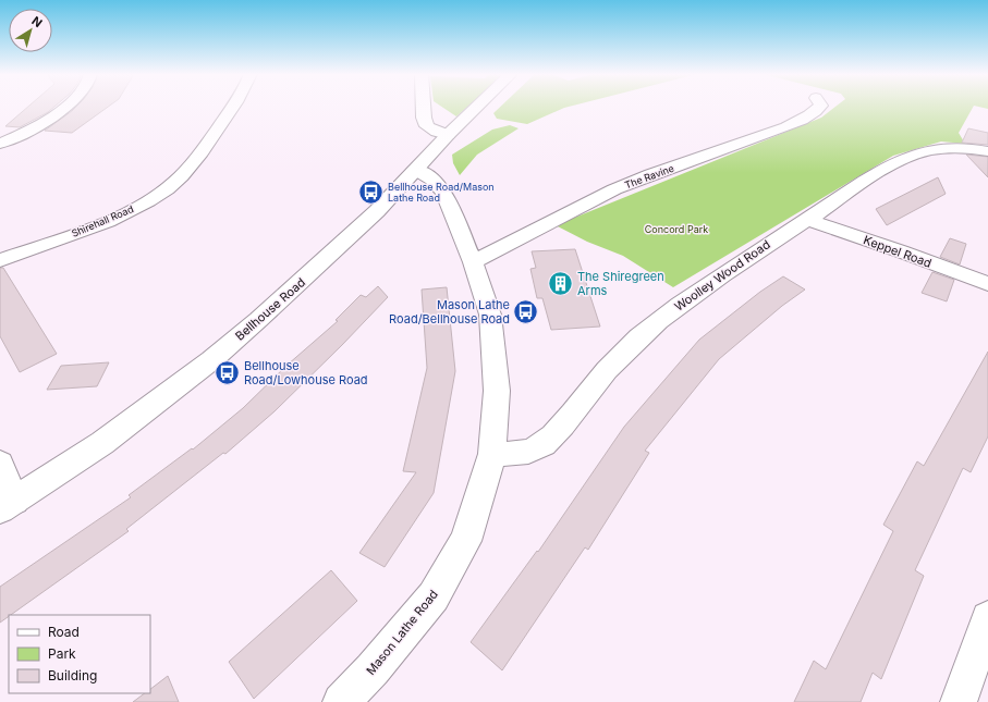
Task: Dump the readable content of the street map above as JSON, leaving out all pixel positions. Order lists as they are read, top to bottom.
{
  "streets": {
    "street": [
      "The Ravine",
      "Shirehall Road",
      "Keppel Road",
      "Woolley Wood Road",
      "Bellhouse Road",
      "Mason Lathe Road"
    ]
  },
  "crossings": [
    ["The Ravine", "Mason Lathe Road"],
    ["Keppel Road", "Woolley Wood Road"],
    ["Woolley Wood Road", "Mason Lathe Road"],
    ["Bellhouse Road", "Mason Lathe Road"]
  ],
  "parks": ["Concord Park"],
  "places": {
    "bus stop": ["Bellhouse Road/Mason Lathe Road", "Mason Lathe Road/Bellhouse Road", "Bellhouse Road/Lowhouse Road"],
    "building": ["The Shiregreen Arms"]
  },
  "legend": ["Road", "Park", "Building"],
  "north": "top right"
}
